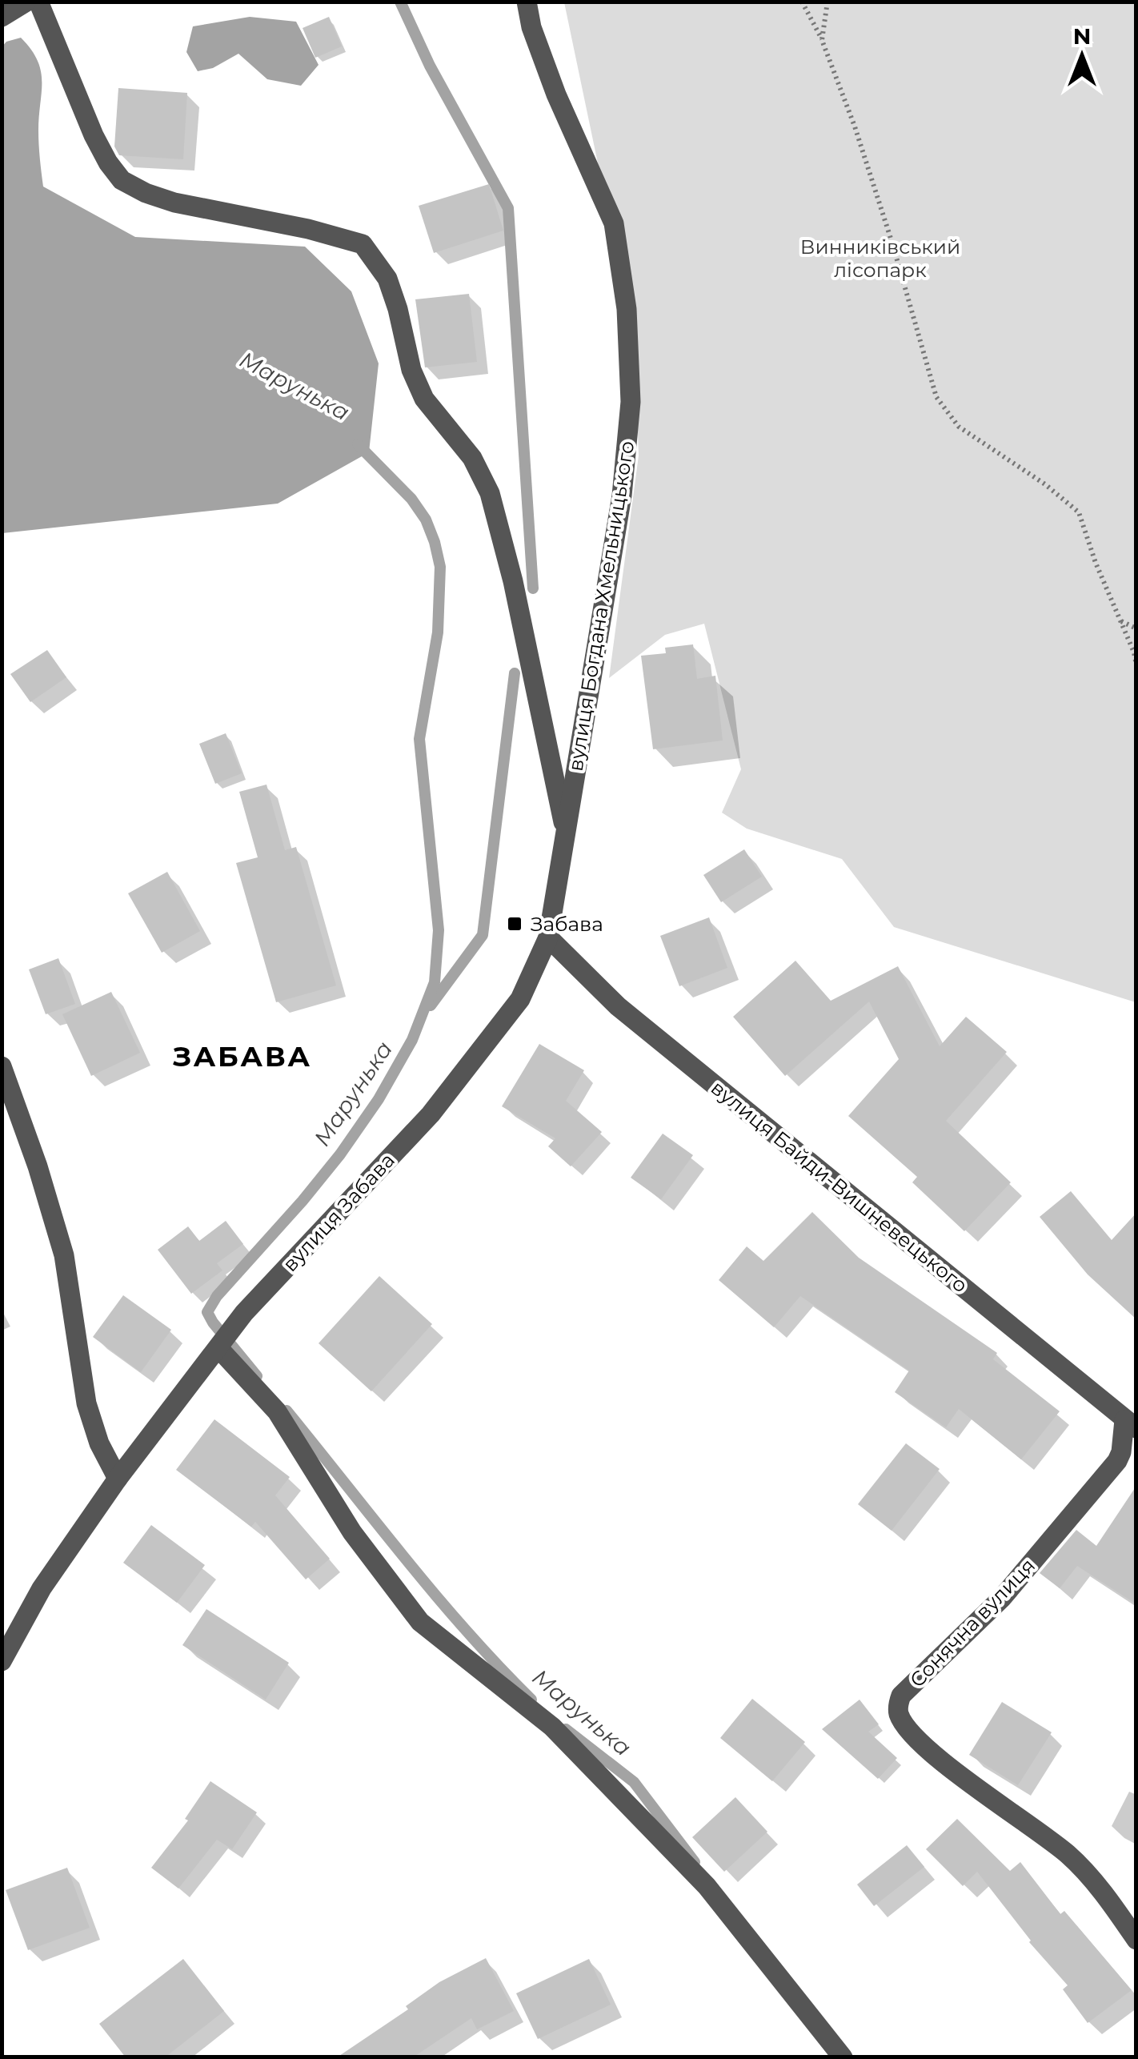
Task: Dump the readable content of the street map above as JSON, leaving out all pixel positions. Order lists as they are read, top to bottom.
{
  "streets": {
    "street": [
      "вулиця Богдана Хмельницького",
      "вулиця Байди-Вишневецького",
      "вулиця Забава",
      "Сонячна вулиця"
    ]
  },
  "crossings": [
    ["вулиця Богдана Хмельницького", "вулиця Байди-Вишневецького"],
    ["вулиця Богдана Хмельницького", "вулиця Забава"],
    ["вулиця Байди-Вишневецького", "вулиця Забава"],
    ["вулиця Байди-Вишневецького", "Сонячна вулиця"]
  ],
  "districts": ["ЗАБАВА"],
  "water": ["Марунька"],
  "parks": ["Винниківський лісопарк"],
  "places": {
    "transit": ["Забава"]
  },
  "north": "top"
}
